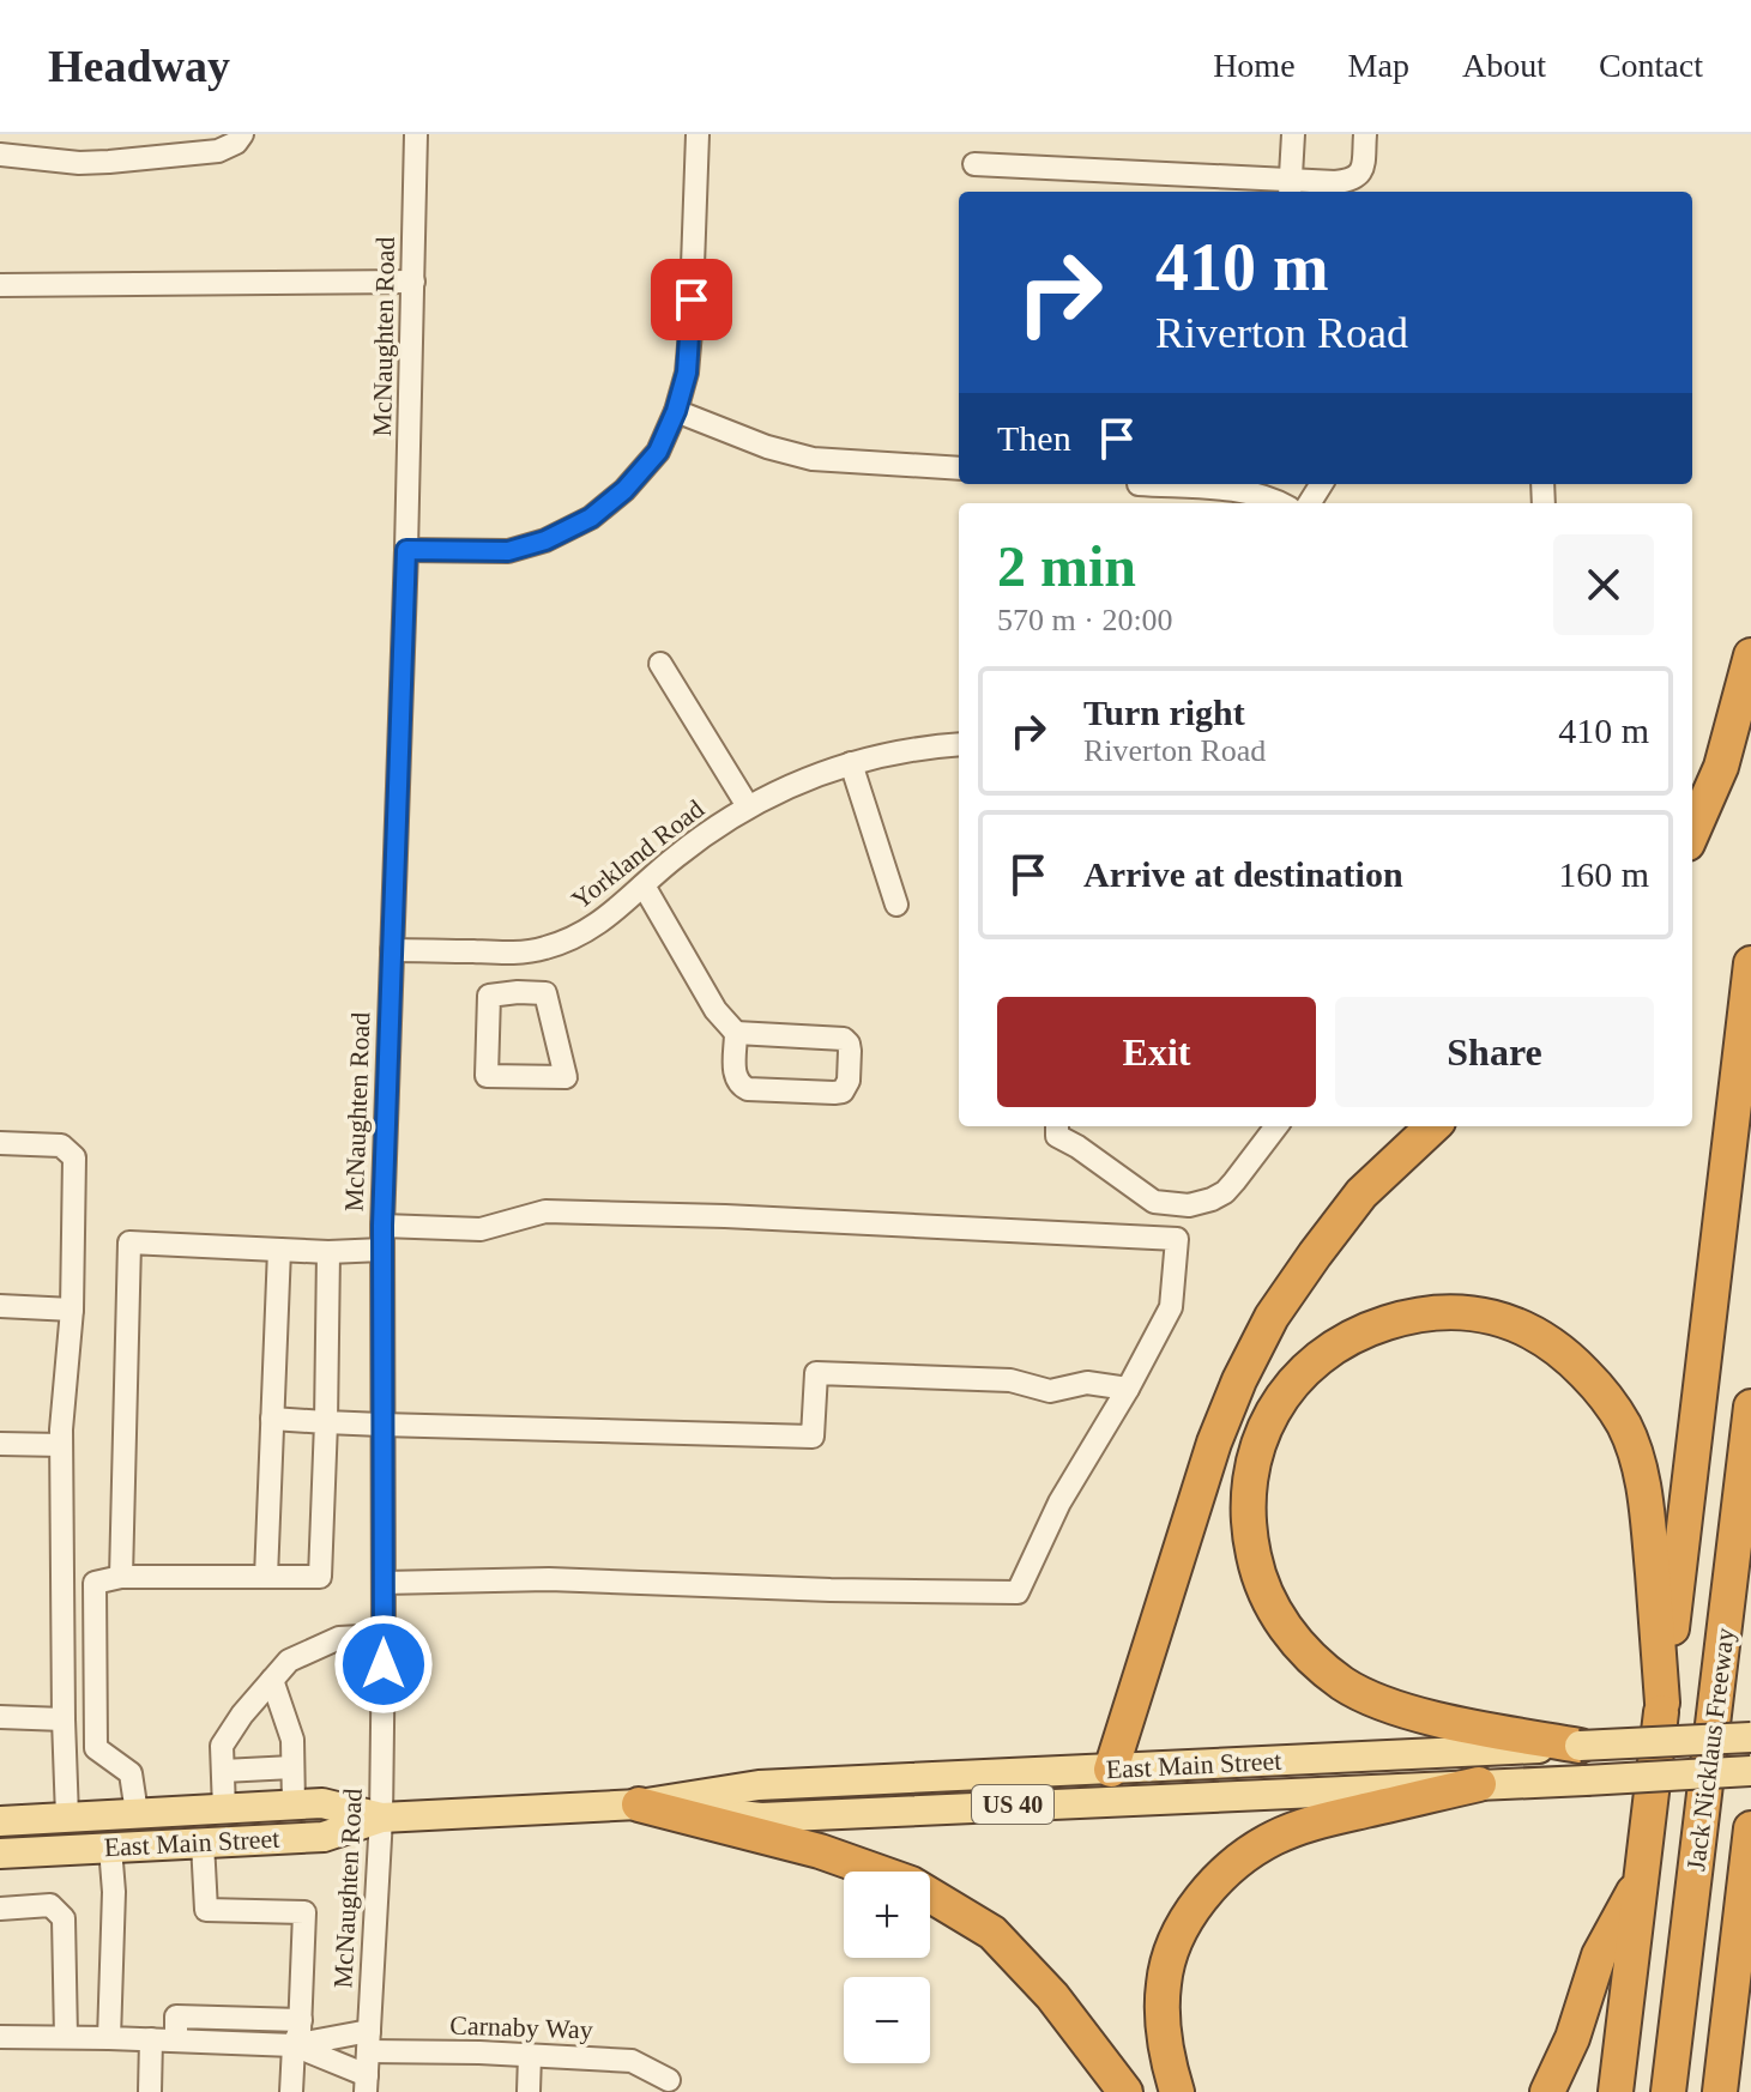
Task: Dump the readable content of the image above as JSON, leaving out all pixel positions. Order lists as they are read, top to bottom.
{
  "streets": {
    "highway": ["Jack Nicklaus Freeway"],
    "main road": ["East Main Street", "US 40"],
    "street": ["McNaughten Road", "Yorkland Road", "Carnaby Way"]
  },
  "crossings": [
    ["McNaughten Road", "Yorkland Road"],
    ["McNaughten Road", "East Main Street"],
    ["McNaughten Road", "Carnaby Way"]
  ],
  "page": {
    "header": "Headway",
    "nav": [
      "Home",
      "Map",
      "About",
      "Contact"
    ],
    "turn": ["410 m", "Riverton Road"],
    "then": "Then",
    "heading": ["2 min", "570 m · 20:00"],
    "list": [
      {
        "name": "Turn right",
        "note": "Riverton Road",
        "value": "410 m"
      },
      {
        "name": "Arrive at destination",
        "value": "160 m"
      }
    ],
    "buttons": ["Exit", "Share"],
    "map_buttons": ["+", "−"]
  }
}
